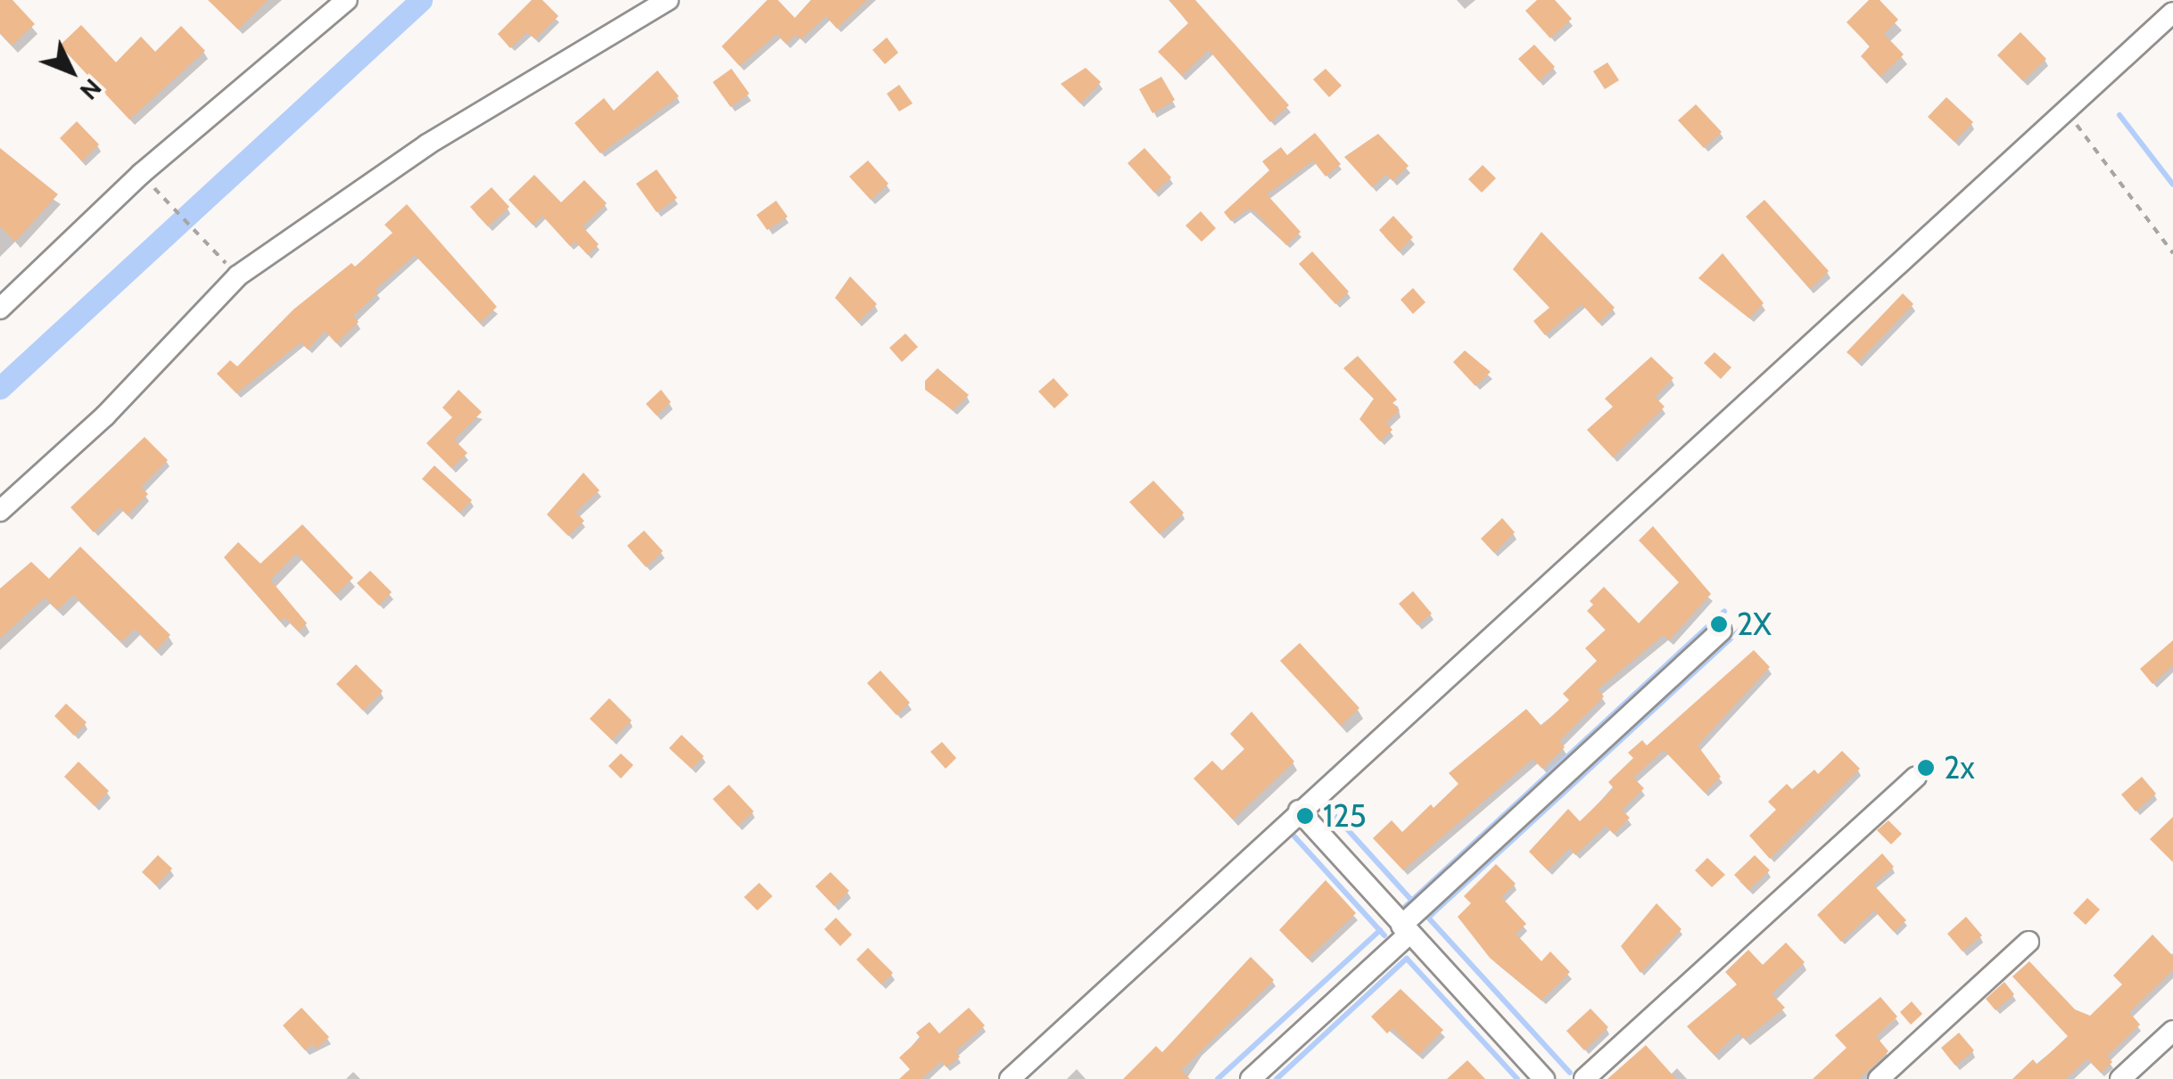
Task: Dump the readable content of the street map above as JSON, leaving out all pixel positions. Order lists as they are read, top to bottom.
{
  "places": ["2X", "2x", "125"],
  "north": "bottom right"
}
